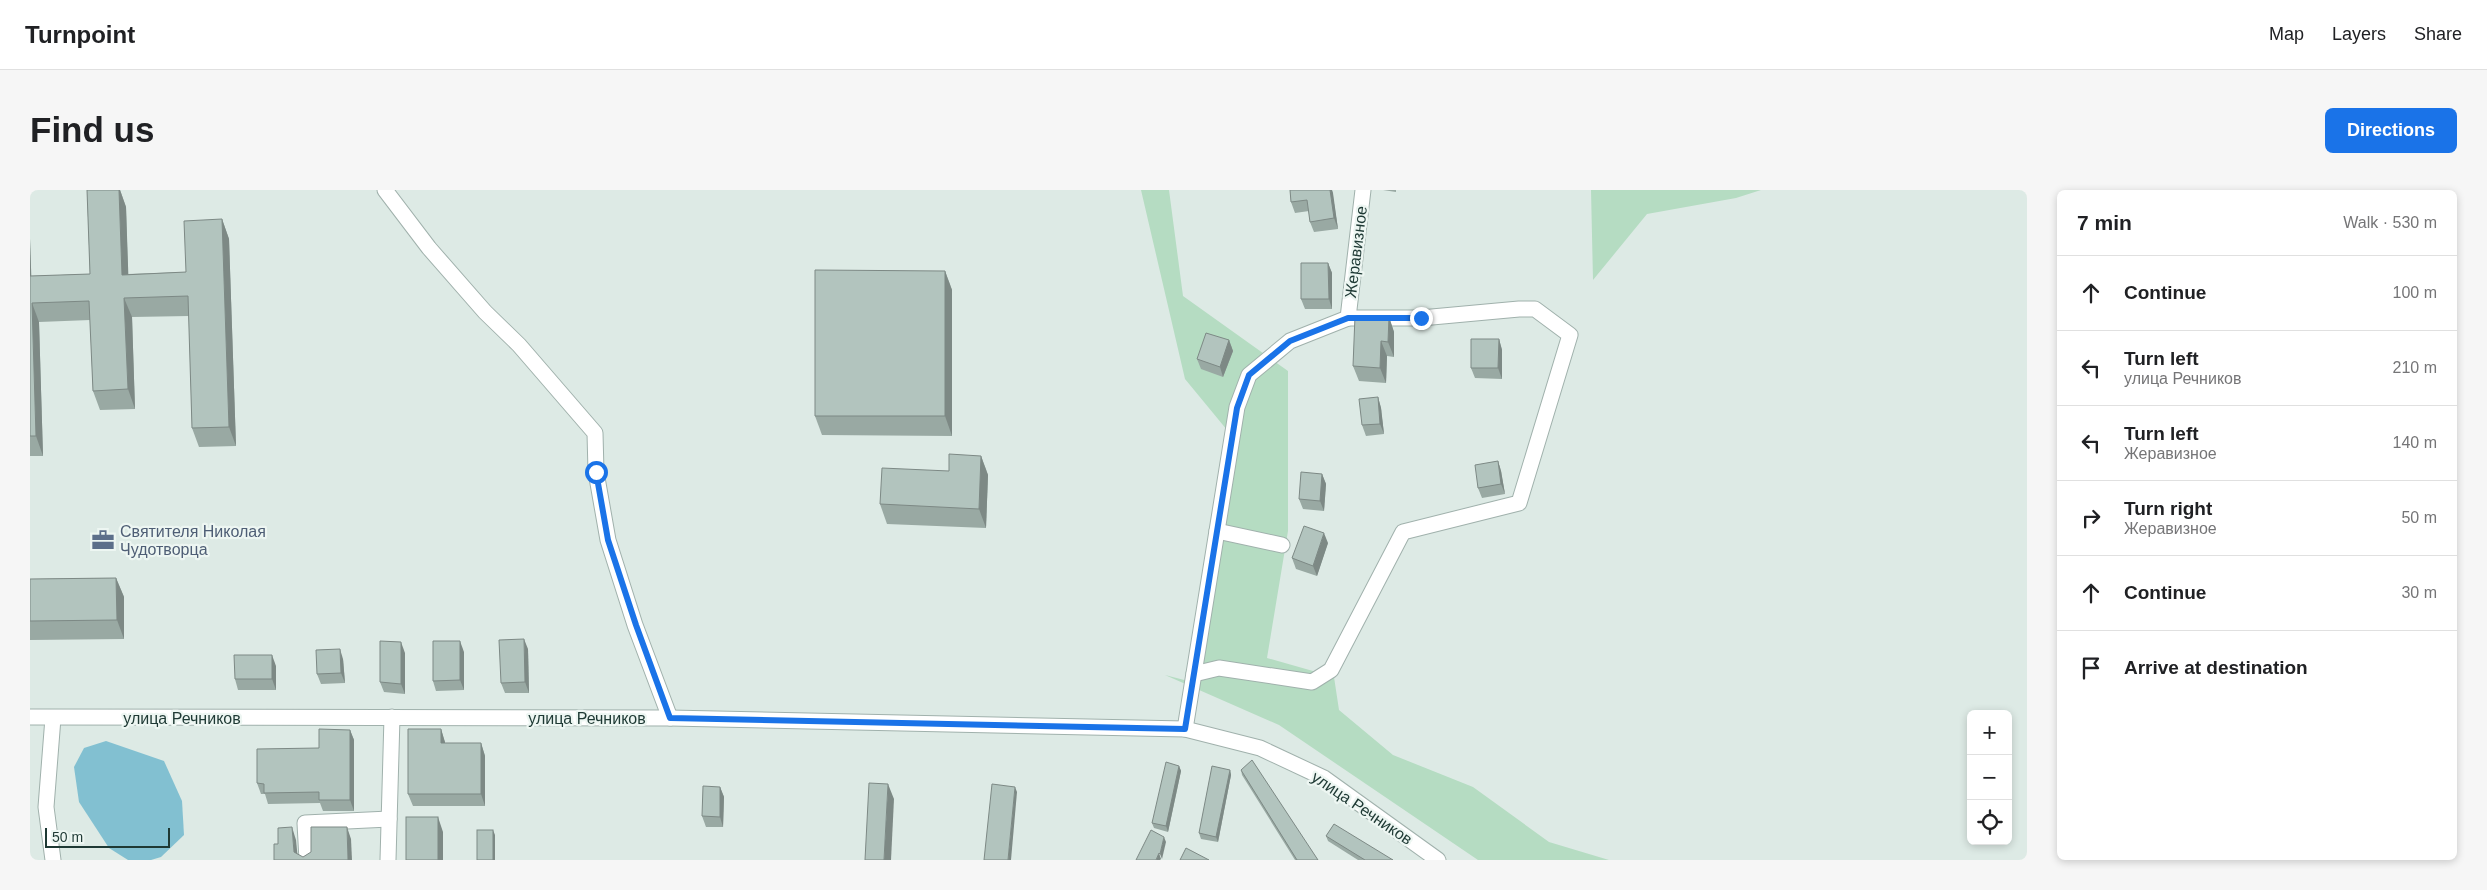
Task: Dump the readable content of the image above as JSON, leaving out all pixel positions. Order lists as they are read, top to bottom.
{
  "streets": {
    "street": ["Жеравизное", "улица Речников"]
  },
  "crossings": [
    ["Жеравизное", "улица Речников"]
  ],
  "places": {
    "office": ["Святителя Николая Чудотворца"]
  },
  "scale_bar": "50 m",
  "page": {
    "header": "Turnpoint",
    "nav": ["Map", "Layers", "Share"],
    "buttons": "Directions",
    "title": "Find us",
    "heading": ["7 min", "Walk · 530 m"],
    "list": [
      ["Continue", "100 m"],
      ["Turn left", "улица Речников", "210 m"],
      ["Turn left", "Жеравизное", "140 m"],
      ["Turn right", "Жеравизное", "50 m"],
      ["Continue", "30 m"],
      "Arrive at destination"
    ],
    "map_buttons": ["+", "−"],
    "scale": "50 m"
  }
}
